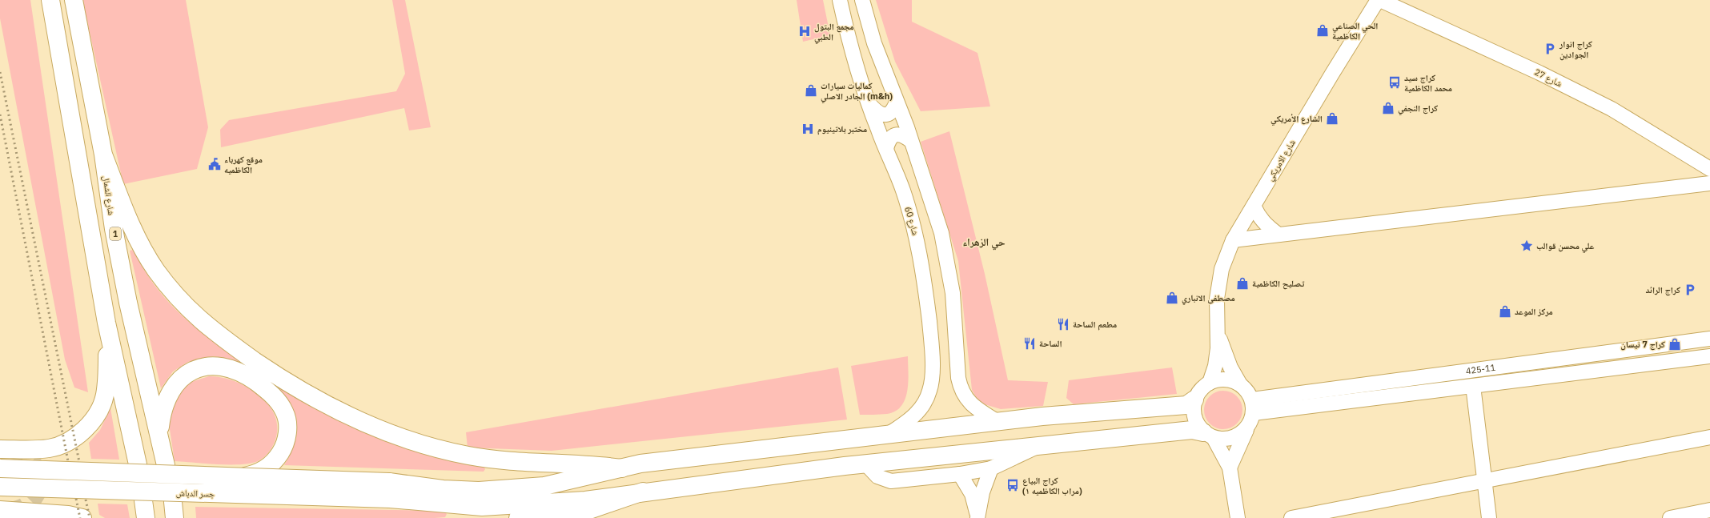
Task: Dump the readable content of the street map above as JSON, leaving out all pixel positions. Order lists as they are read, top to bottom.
{
  "streets": {
    "main road": ["شارع الشمال", "1", "جسر الدباش"],
    "street": [
      "شارع 27",
      "شارع الامريكي",
      "شارع 60",
      "425-11"
    ]
  },
  "crossings": [
    ["شارع 27", "شارع الامريكي"],
    ["شارع الامريكي", "425-11"],
    ["شارع الامريكي", "جسر الدباش"],
    ["شارع 60", "جسر الدباش"],
    ["425-11", "جسر الدباش"]
  ],
  "districts": ["حي الزهراء"],
  "places": {
    "shop": [
      "الحي الصناعي الكاظمية",
      "كماليات سيارات الجادر الاصلي (m&h)",
      "كراج النجفي",
      "الشارع الأمريكي",
      "تصليح الكاظمية",
      "مصطفى الانباري",
      "مركز الموعد",
      "كراج 7 نيسان"
    ],
    "hospital": ["مجمع البتول الطبي", "مختبر بلاتينيوم"],
    "parking": ["كراج انوار الجوادين", "كراج الرائد"],
    "bus stop": ["كراج سيد محمد الكاظمية", "كراج البياع (مراب الكاظميه ١)"],
    "public building": ["موقع كهرباء الكاظميه"],
    "place": ["علي محسن قوالب"],
    "restaurant": ["مطعم الساحة", "الساحة"]
  }
}
